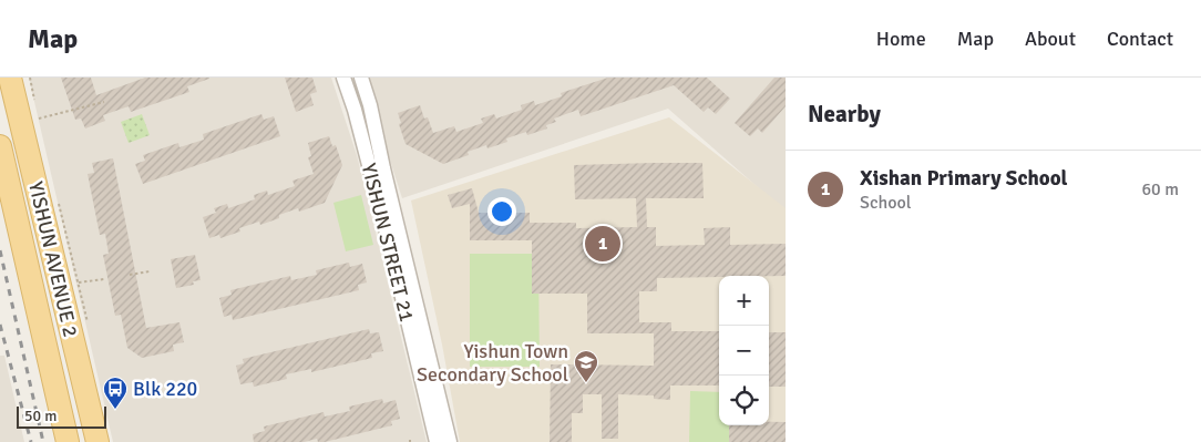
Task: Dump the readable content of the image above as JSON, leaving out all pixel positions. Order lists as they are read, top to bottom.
{
  "streets": {
    "main road": ["YISHUN AVENUE 2"],
    "street": ["YISHUN STREET 21"]
  },
  "places": {
    "school or university": ["Yishun Town Secondary School"],
    "bus stop": ["Blk 220"]
  },
  "scale_bar": "50 m",
  "page": {
    "header": "Map",
    "nav": [
      "Home",
      "Map",
      "About",
      "Contact"
    ],
    "heading": "Nearby",
    "list": [
      {
        "mark": "1",
        "name": "Xishan Primary School",
        "note": "School",
        "value": "60 m"
      }
    ],
    "pins": "1",
    "map_buttons": ["+", "−"],
    "scale": "50 m"
  }
}
